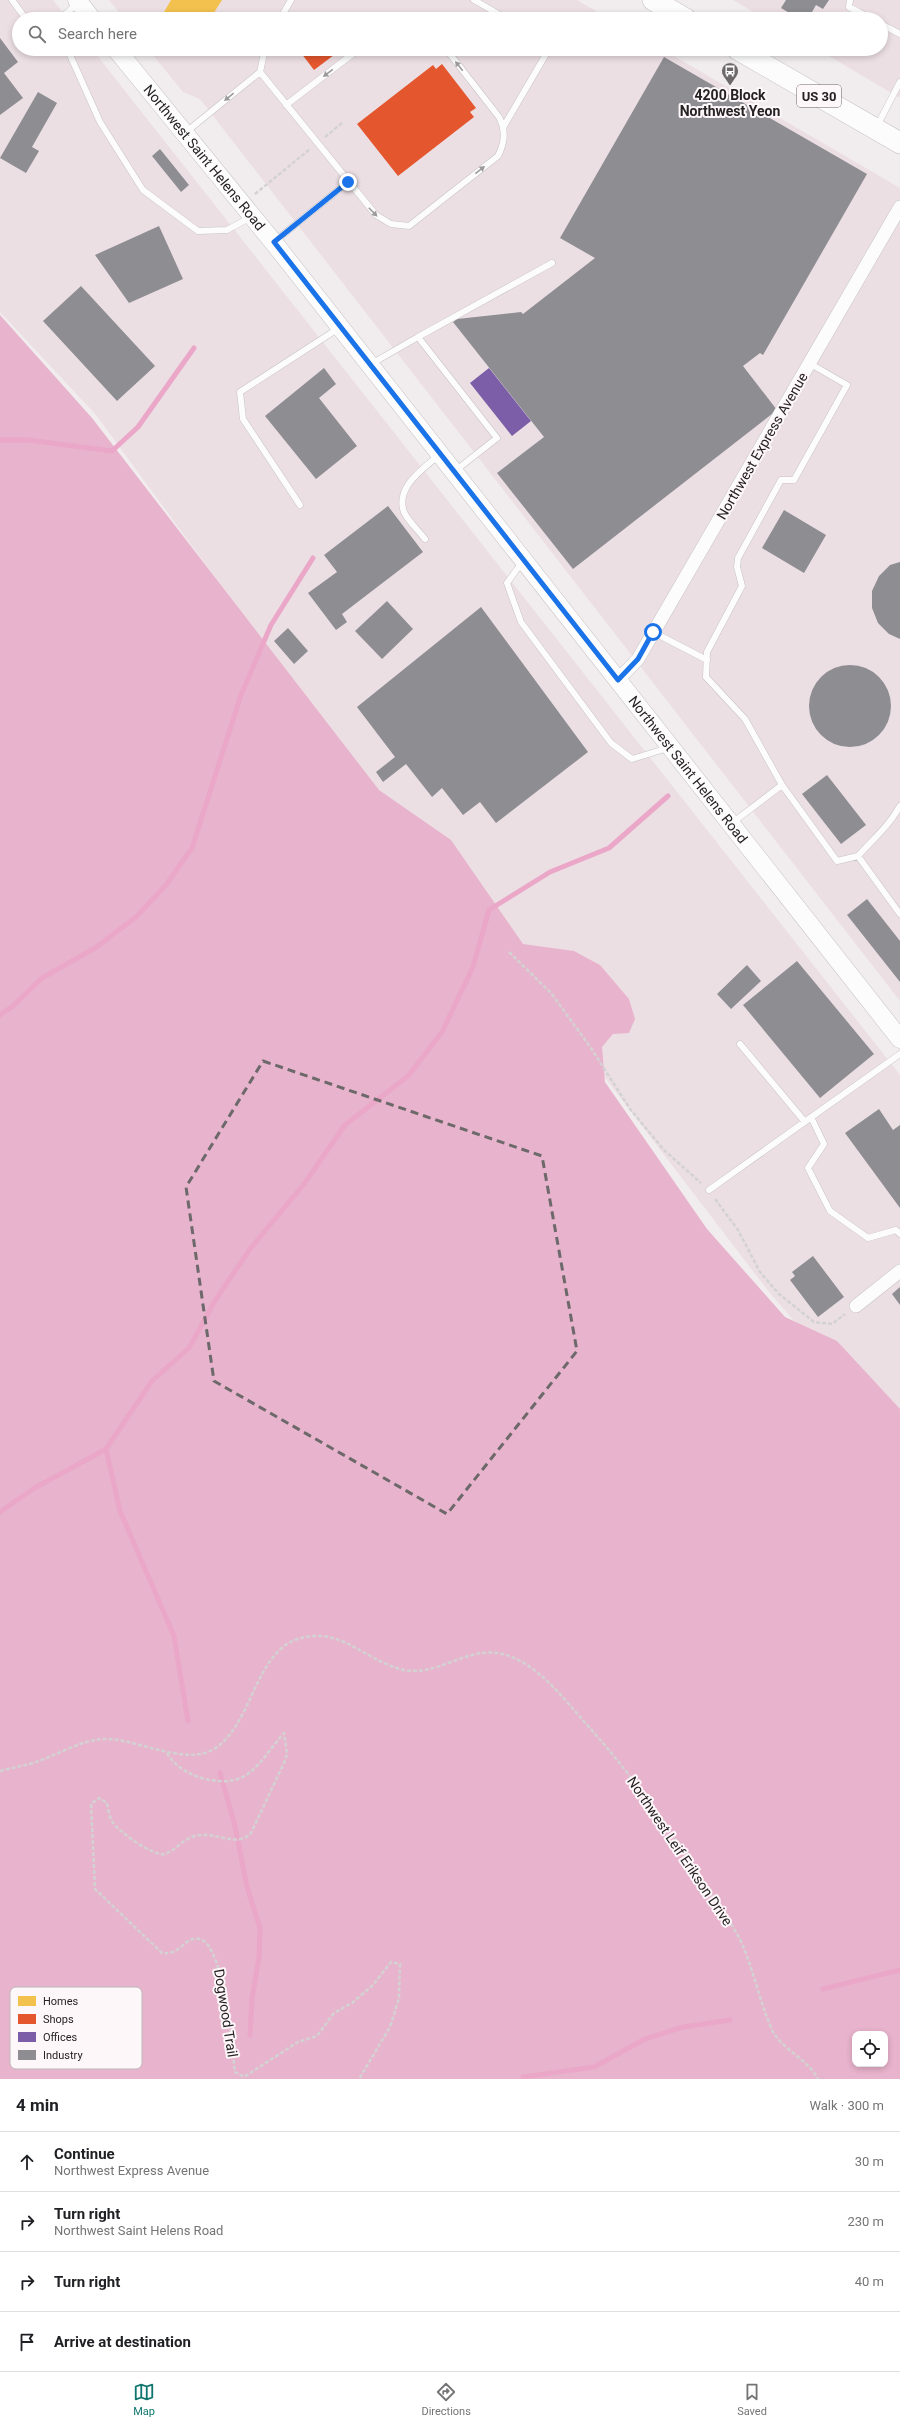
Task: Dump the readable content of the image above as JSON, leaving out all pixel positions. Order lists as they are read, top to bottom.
{
  "streets": {
    "highway": ["US 30"],
    "main road": ["Northwest Saint Helens Road"],
    "street": ["Northwest Express Avenue"],
    "path": ["Northwest Leif Erikson Drive", "Dogwood Trail"]
  },
  "crossings": [
    ["Northwest Saint Helens Road", "Northwest Express Avenue"],
    ["Northwest Leif Erikson Drive", "Dogwood Trail"]
  ],
  "places": {
    "bus stop": ["4200 Block Northwest Yeon"]
  },
  "legend": [
    "Homes",
    "Shops",
    "Offices",
    "Industry"
  ],
  "page": {
    "search": "Search here",
    "heading": ["4 min", "Walk · 300 m"],
    "list": [
      ["Continue", "Northwest Express Avenue", "30 m"],
      ["Turn right", "Northwest Saint Helens Road", "230 m"],
      ["Turn right", "40 m"],
      "Arrive at destination"
    ],
    "nav": ["Map", "Directions", "Saved"]
  }
}
